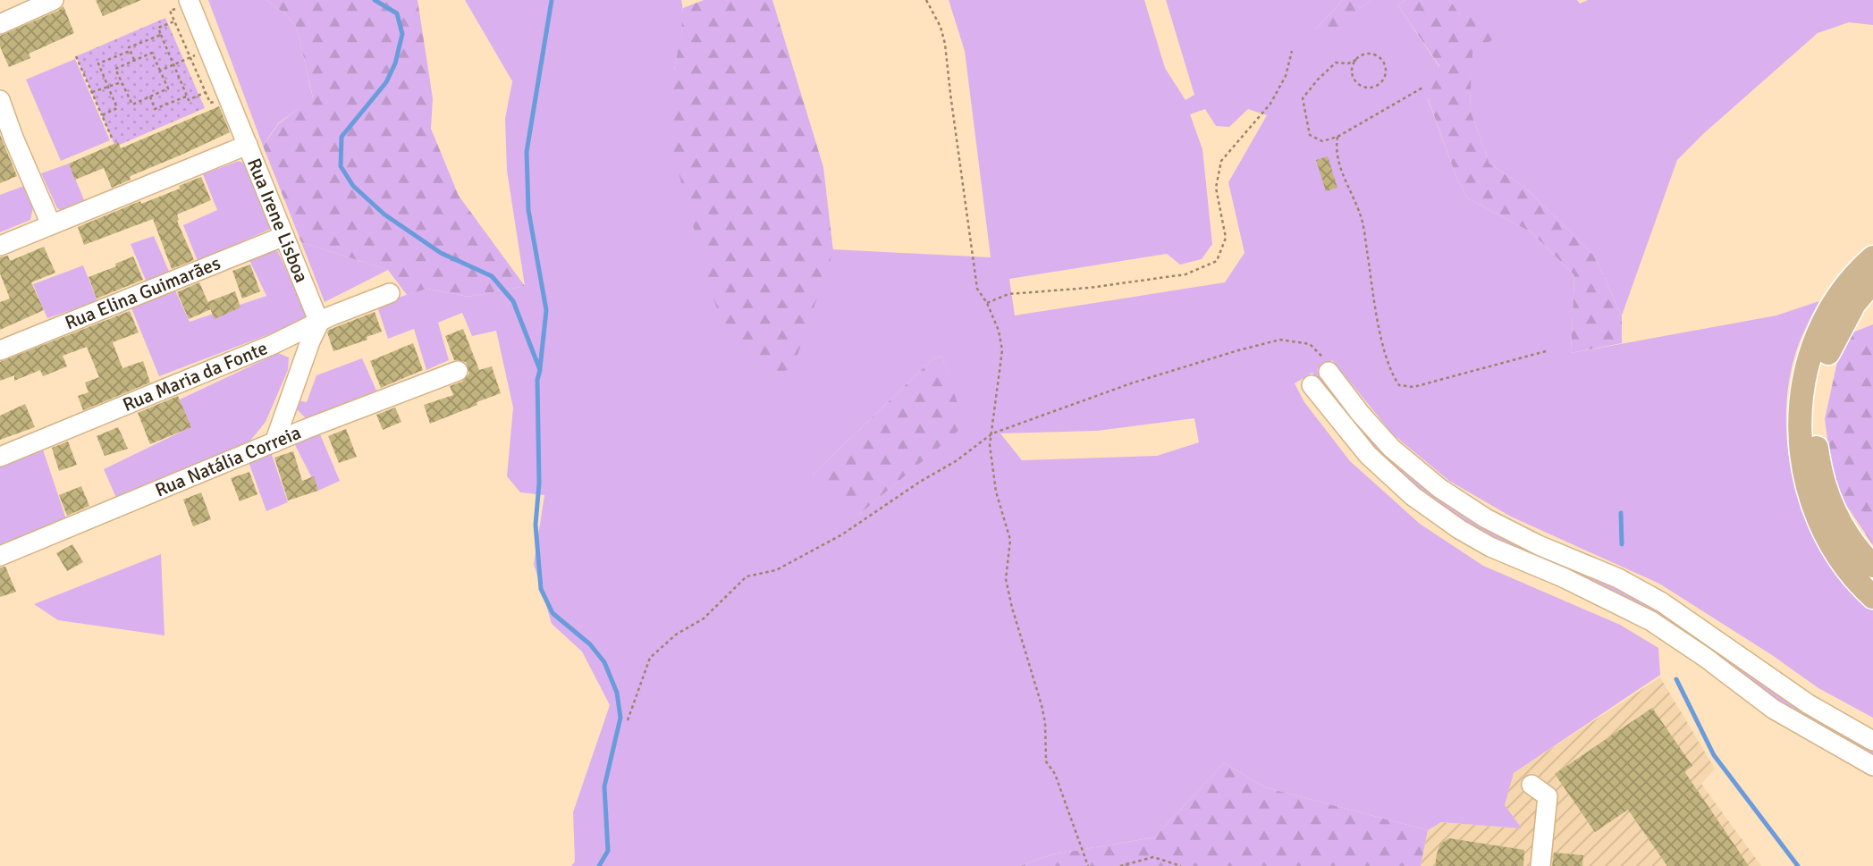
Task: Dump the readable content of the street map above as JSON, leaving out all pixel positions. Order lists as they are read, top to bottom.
{
  "streets": {
    "street": [
      "Rua Irene Lisboa",
      "Rua Elina Guimarães",
      "Rua Maria da Fonte",
      "Rua Natália Correia"
    ]
  },
  "crossings": [
    ["Rua Irene Lisboa", "Rua Elina Guimarães"],
    ["Rua Irene Lisboa", "Rua Maria da Fonte"]
  ]
}
